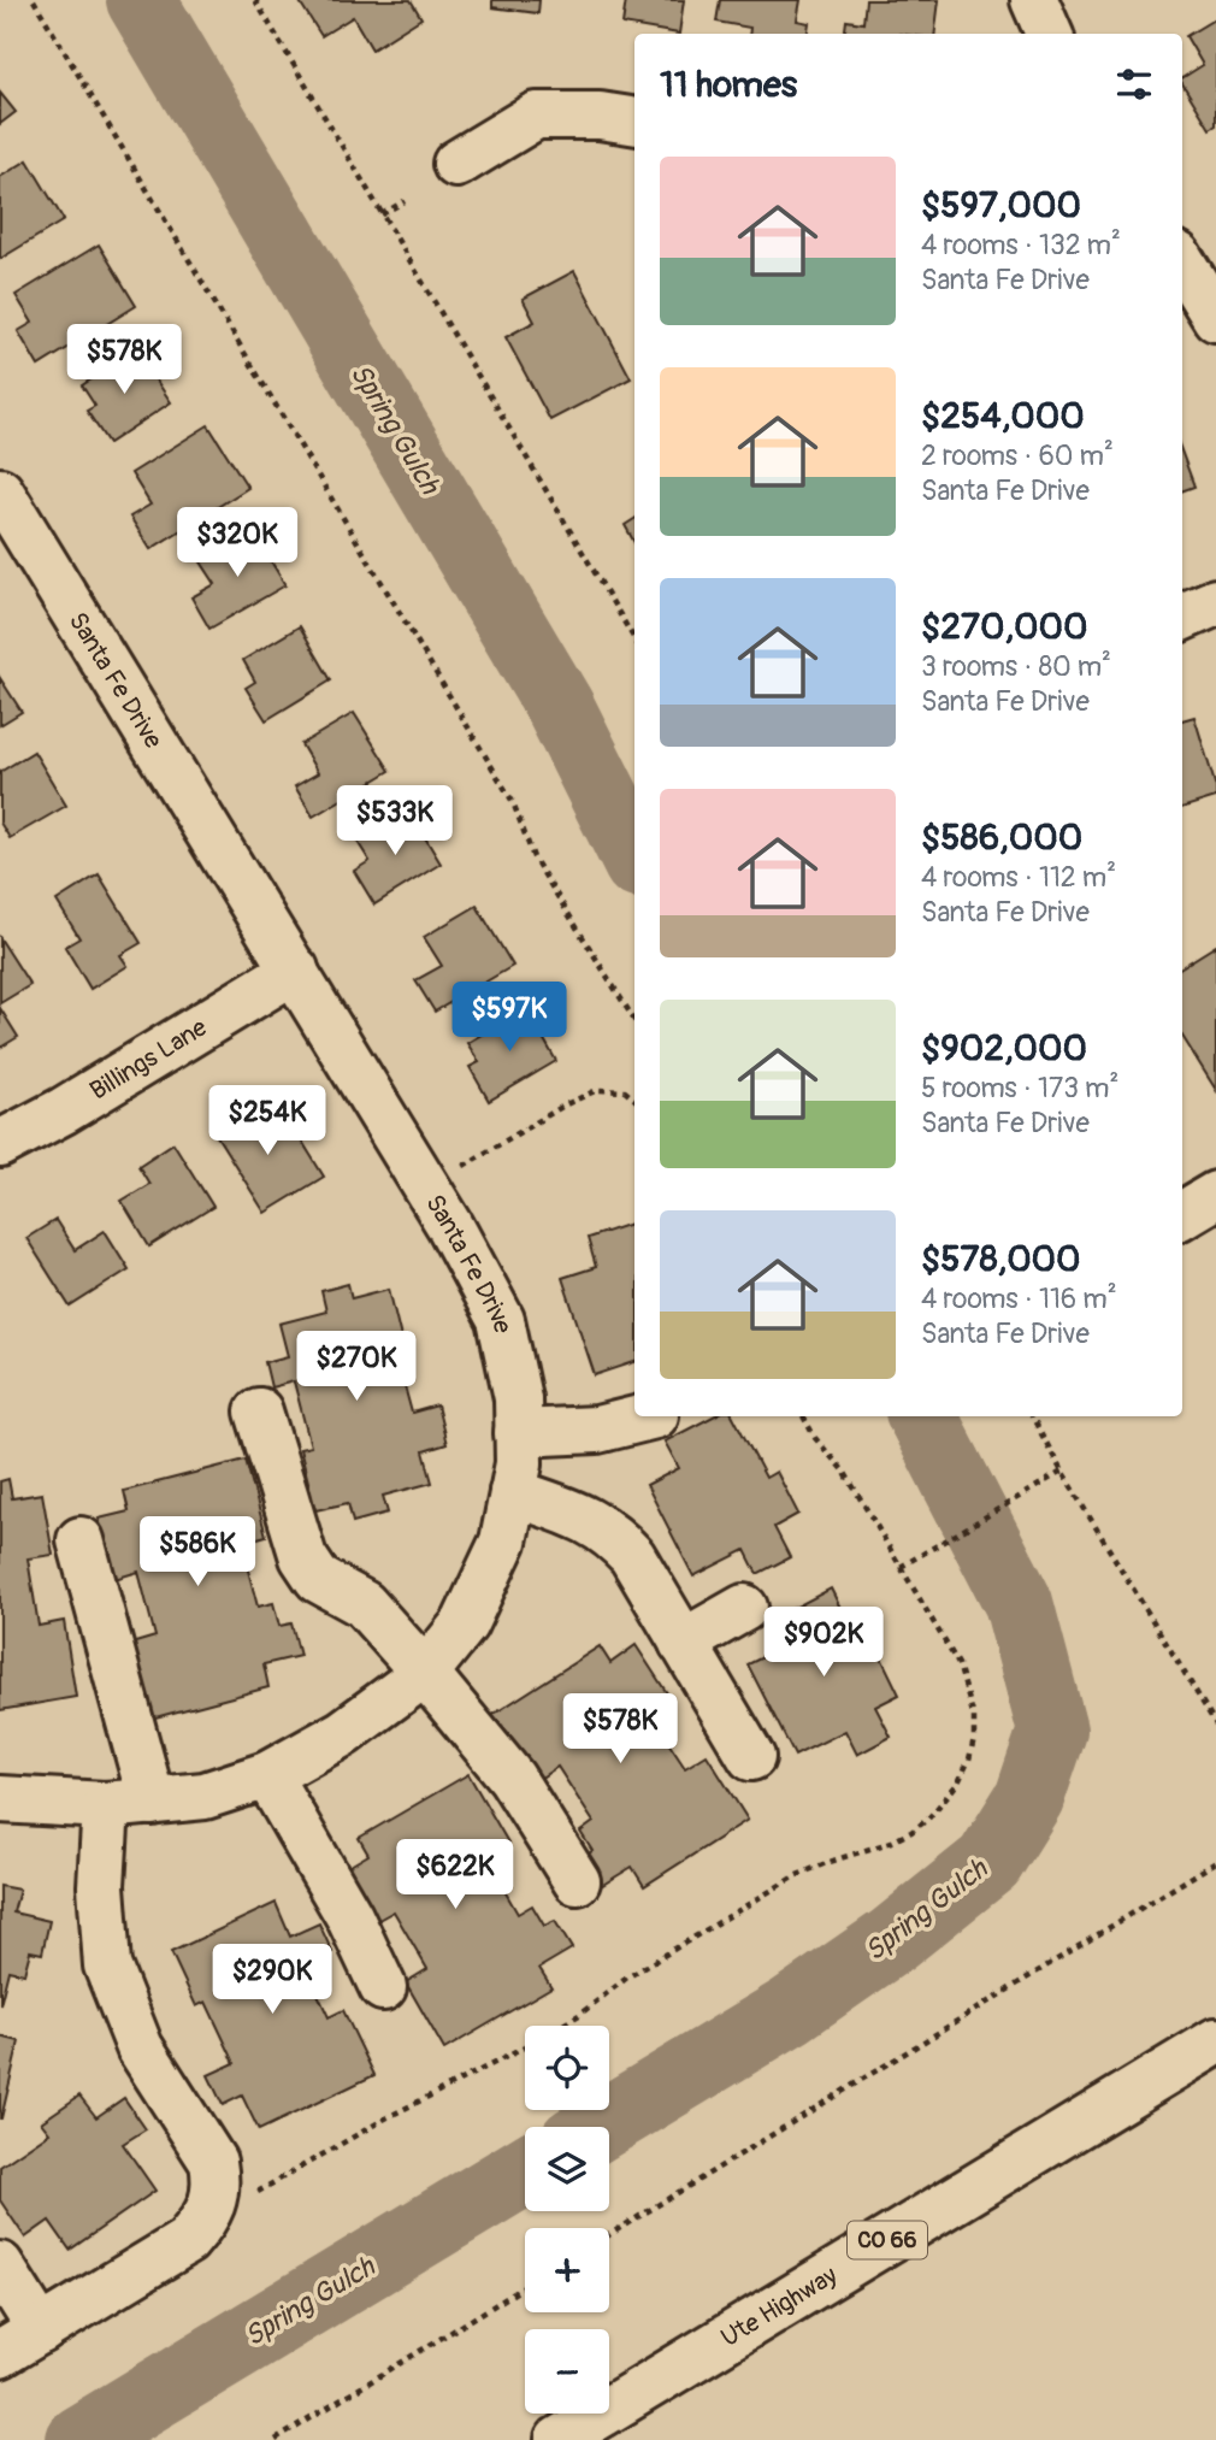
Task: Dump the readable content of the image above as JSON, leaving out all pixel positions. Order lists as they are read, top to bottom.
{
  "streets": {
    "street": [
      "Santa Fe Drive",
      "Billings Lane",
      "CO 66",
      "Ute Highway"
    ]
  },
  "crossings": [
    ["Santa Fe Drive", "Billings Lane"]
  ],
  "water": ["Spring Gulch"],
  "page": {
    "heading": "11 homes",
    "list": [
      {
        "name": "$597,000",
        "note": "4 rooms · 132 m² · Santa Fe Drive"
      },
      {
        "name": "$254,000",
        "note": "2 rooms · 60 m² · Santa Fe Drive"
      },
      {
        "name": "$270,000",
        "note": "3 rooms · 80 m² · Santa Fe Drive"
      },
      {
        "name": "$586,000",
        "note": "4 rooms · 112 m² · Santa Fe Drive"
      },
      {
        "name": "$902,000",
        "note": "5 rooms · 173 m² · Santa Fe Drive"
      },
      {
        "name": "$578,000",
        "note": "4 rooms · 116 m² · Santa Fe Drive"
      }
    ],
    "price": [
      "$578K",
      "$320K",
      "$533K",
      "$597K",
      "$254K",
      "$270K",
      "$586K",
      "$902K",
      "$578K",
      "$622K",
      "$290K"
    ],
    "map_buttons": ["+", "−"]
  }
}
